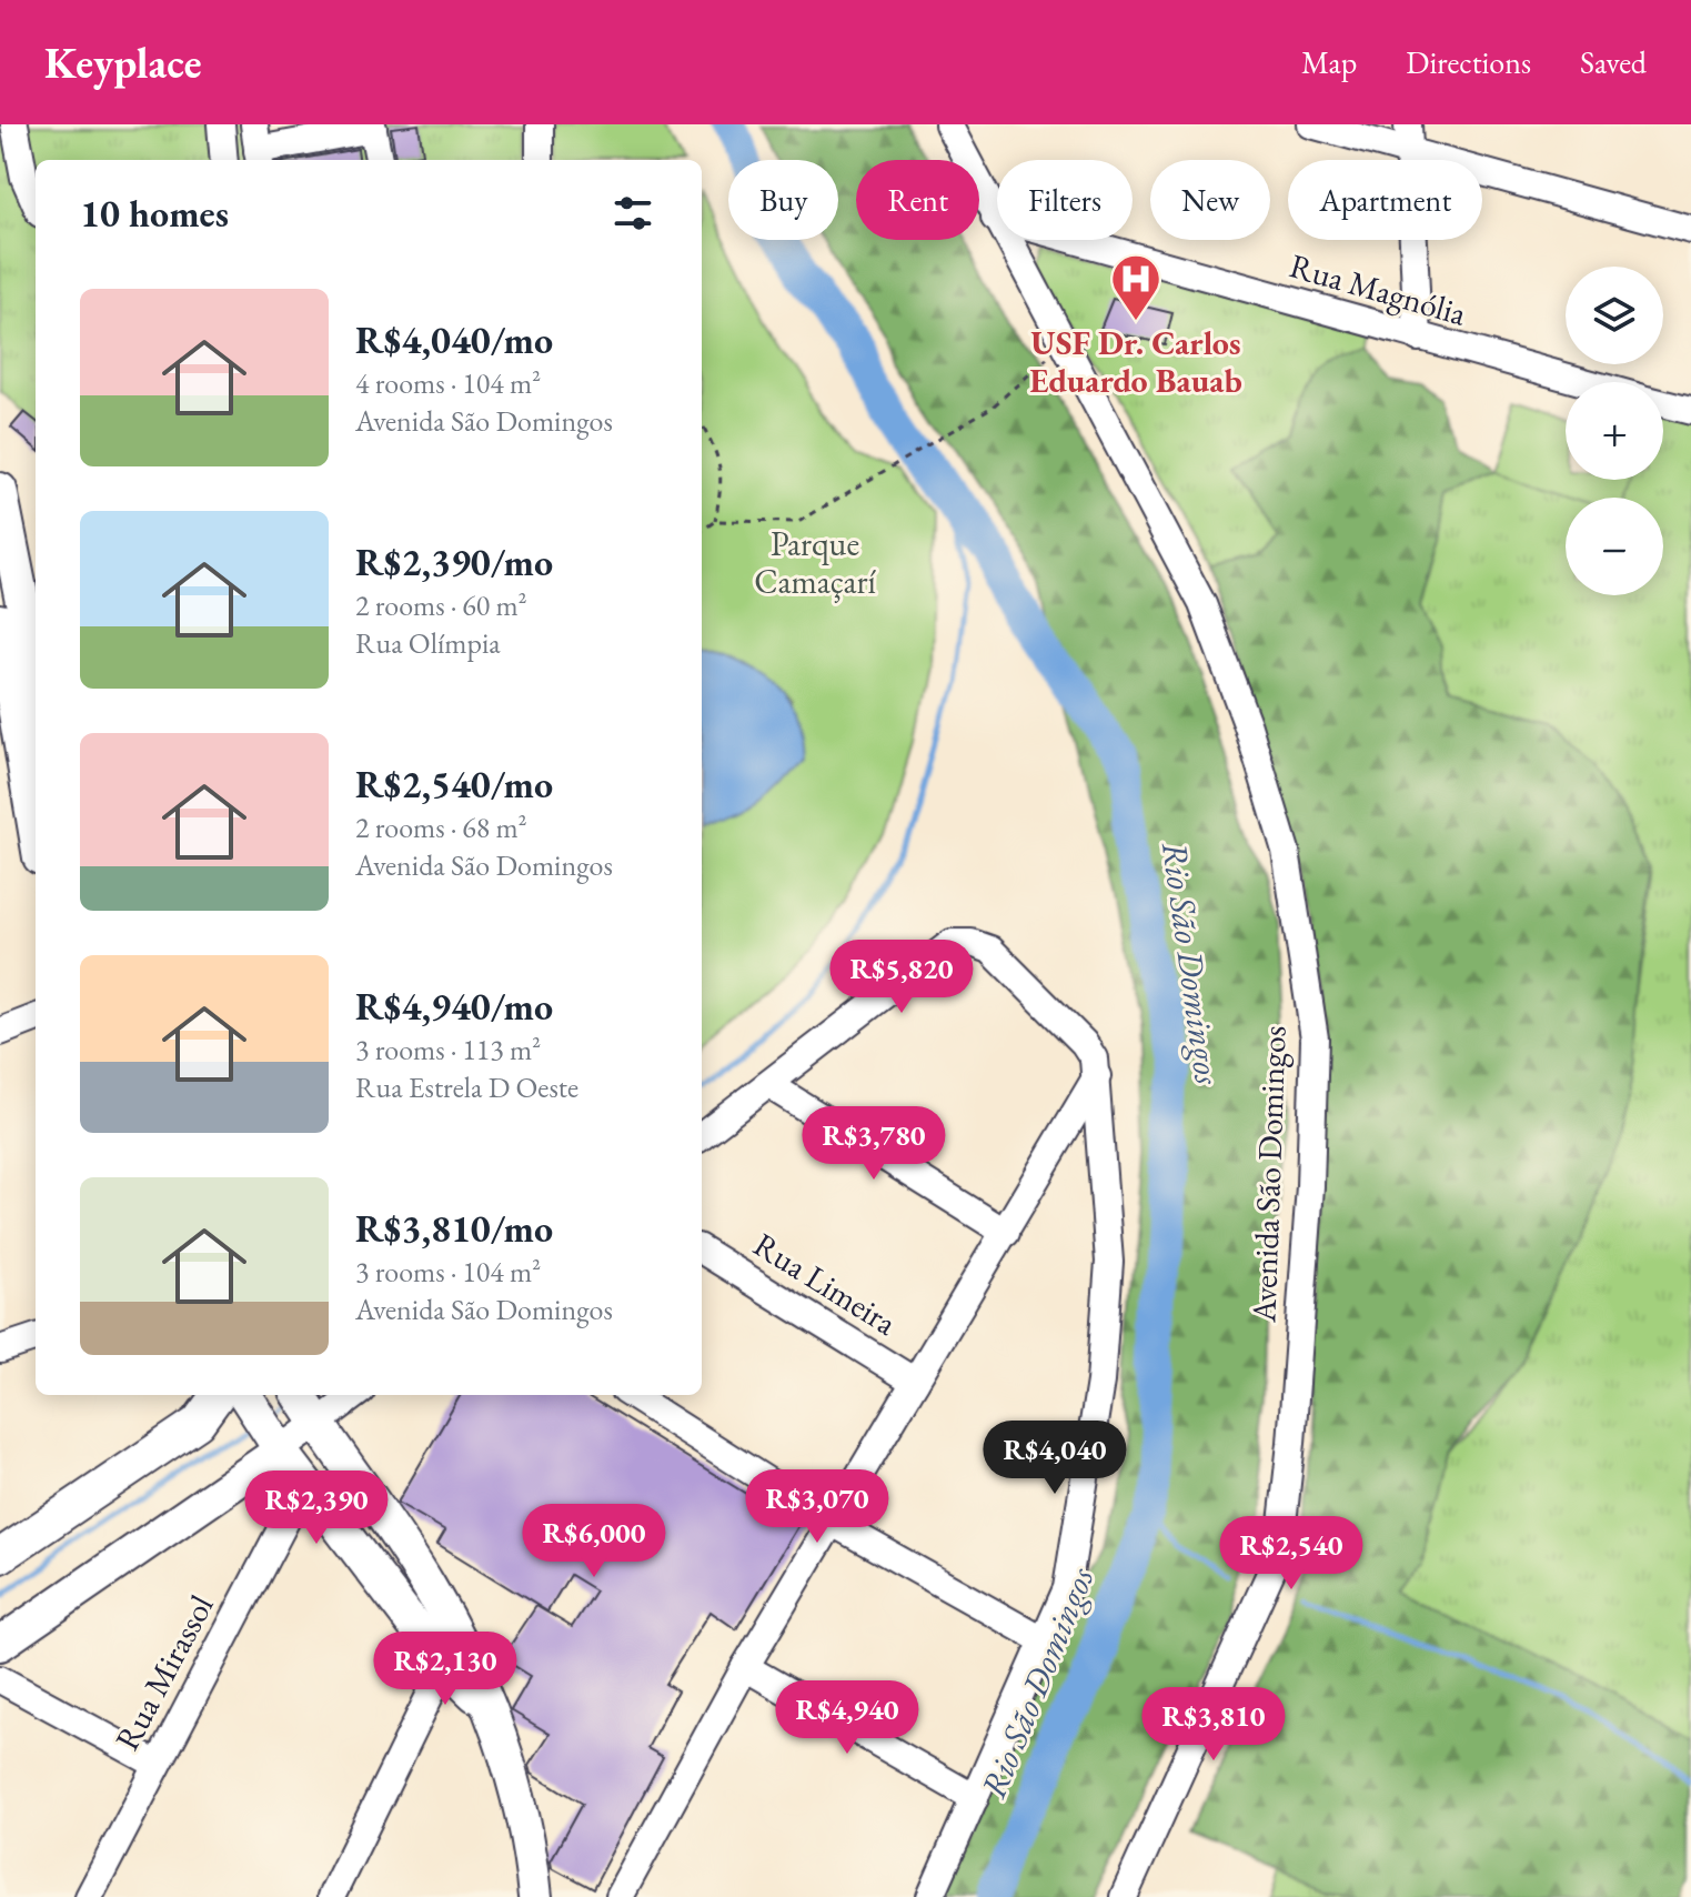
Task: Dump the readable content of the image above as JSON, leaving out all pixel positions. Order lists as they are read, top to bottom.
{
  "streets": {
    "street": [
      "Rua Magnólia",
      "Avenida São Domingos",
      "Rua Limeira",
      "Rua Mirassol"
    ]
  },
  "crossings": [
    ["Rua Magnólia", "Avenida São Domingos"]
  ],
  "water": ["Rio São Domingos"],
  "parks": ["Parque Camaçarí"],
  "places": {
    "hospital": ["USF Dr. Carlos Eduardo Bauab"]
  },
  "page": {
    "header": "Keyplace",
    "nav": ["Map", "Directions", "Saved"],
    "chip": [
      "Buy",
      "Rent",
      "Filters",
      "New",
      "Apartment"
    ],
    "heading": "10 homes",
    "map_buttons": ["+", "−"],
    "list": [
      {
        "name": "R$4,040/mo",
        "note": "4 rooms · 104 m² · Avenida São Domingos"
      },
      {
        "name": "R$2,390/mo",
        "note": "2 rooms · 60 m² · Rua Olímpia"
      },
      {
        "name": "R$2,540/mo",
        "note": "2 rooms · 68 m² · Avenida São Domingos"
      },
      {
        "name": "R$4,940/mo",
        "note": "3 rooms · 113 m² · Rua Estrela D Oeste"
      },
      {
        "name": "R$3,810/mo",
        "note": "3 rooms · 104 m² · Avenida São Domingos"
      }
    ],
    "price": [
      "R$5,820",
      "R$3,780",
      "R$4,040",
      "R$3,070",
      "R$2,390",
      "R$6,000",
      "R$2,540",
      "R$2,130",
      "R$4,940",
      "R$3,810"
    ]
  }
}
